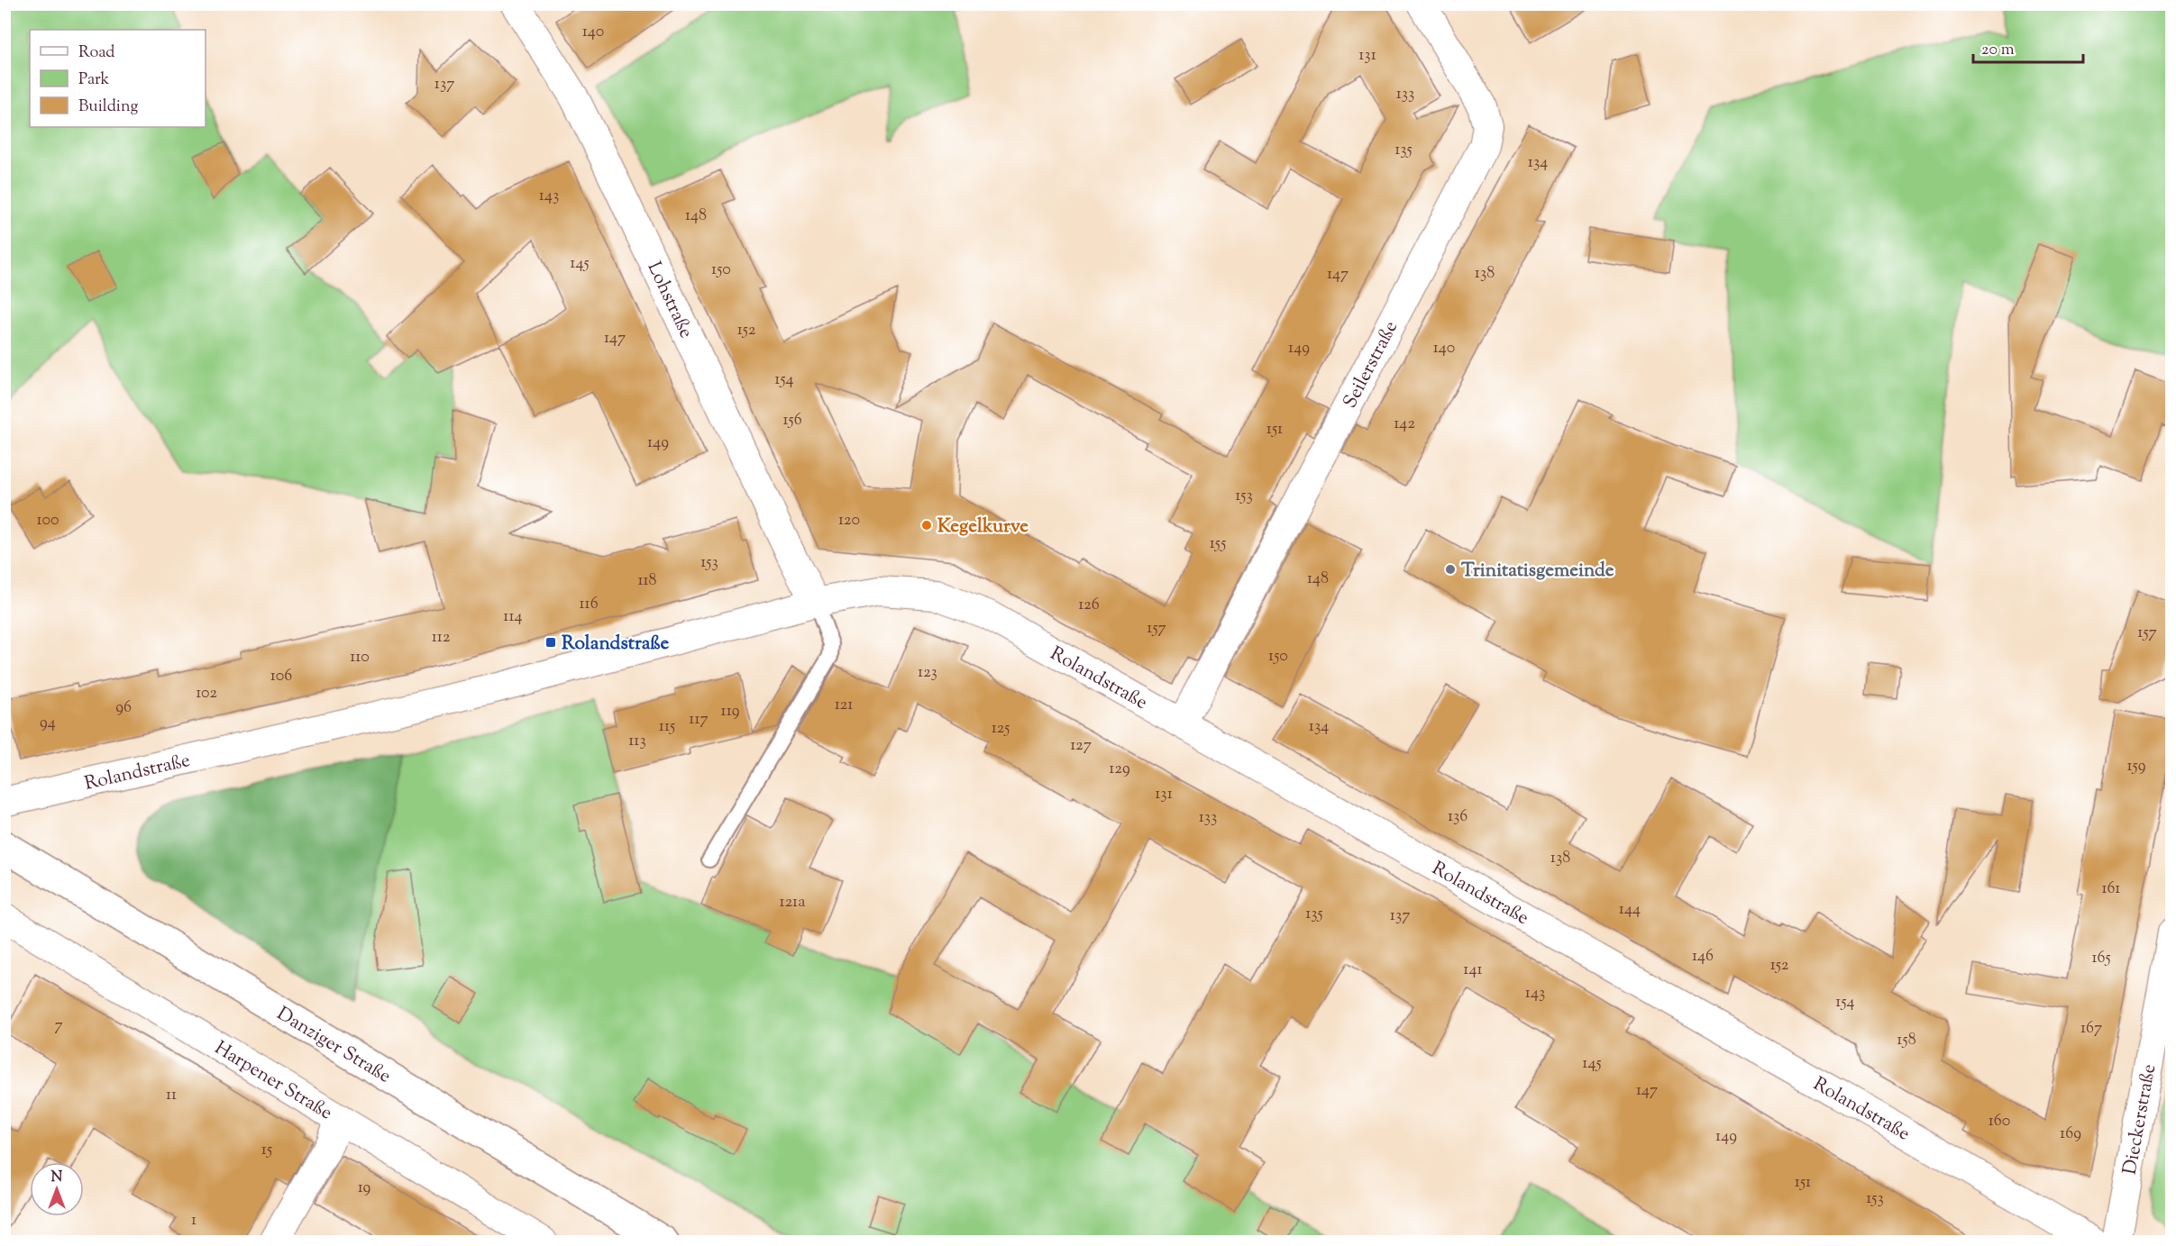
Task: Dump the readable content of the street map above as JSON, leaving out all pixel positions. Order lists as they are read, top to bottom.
{
  "streets": {
    "main road": ["Danziger Straße"],
    "street": [
      "Lohstraße",
      "Seilerstraße",
      "Rolandstraße",
      "Harpener Straße",
      "Dieckerstraße"
    ]
  },
  "crossings": [
    ["Lohstraße", "Rolandstraße"],
    ["Seilerstraße", "Rolandstraße"]
  ],
  "places": {
    "other": ["Kegelkurve", "Trinitatisgemeinde"],
    "transit": ["Rolandstraße"]
  },
  "house_numbers": [
    "140",
    "131",
    "137",
    "133",
    "135",
    "134",
    "143",
    "148",
    "145",
    "150",
    "138",
    "147",
    "152",
    "147",
    "149",
    "140",
    "154",
    "156",
    "142",
    "151",
    "149",
    "153",
    "100",
    "120",
    "155",
    "153",
    "148",
    "118",
    "116",
    "126",
    "114",
    "157",
    "157",
    "112",
    "150",
    "110",
    "123",
    "106",
    "102",
    "121",
    "96",
    "119",
    "117",
    "94",
    "115",
    "134",
    "125",
    "113",
    "127",
    "159",
    "129",
    "131",
    "136",
    "133",
    "138",
    "161",
    "121a",
    "144",
    "135",
    "137",
    "146",
    "165",
    "152",
    "141",
    "143",
    "154",
    "7",
    "167",
    "158",
    "145",
    "147",
    "11",
    "160",
    "169",
    "149",
    "15",
    "151",
    "19",
    "153",
    "1"
  ],
  "legend": ["Road", "Park", "Building"],
  "scale_bar": "20 m",
  "north": "top"
}
